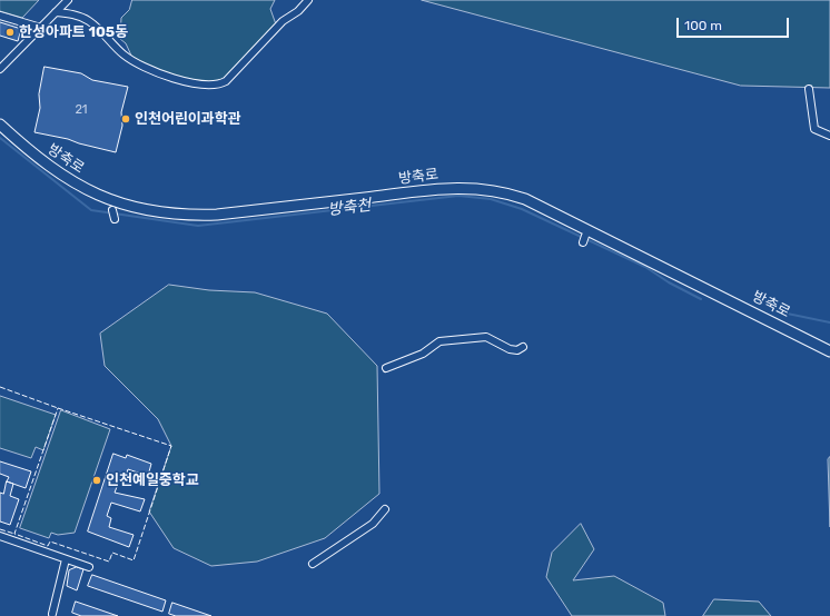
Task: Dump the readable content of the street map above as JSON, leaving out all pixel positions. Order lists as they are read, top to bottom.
{
  "streets": {
    "street": ["방축로"]
  },
  "water": ["방축천"],
  "places": ["한성아파트 105동", "인천어린이과학관", "인천예일중학교"],
  "house_numbers": ["21"],
  "scale_bar": "100 m"
}
